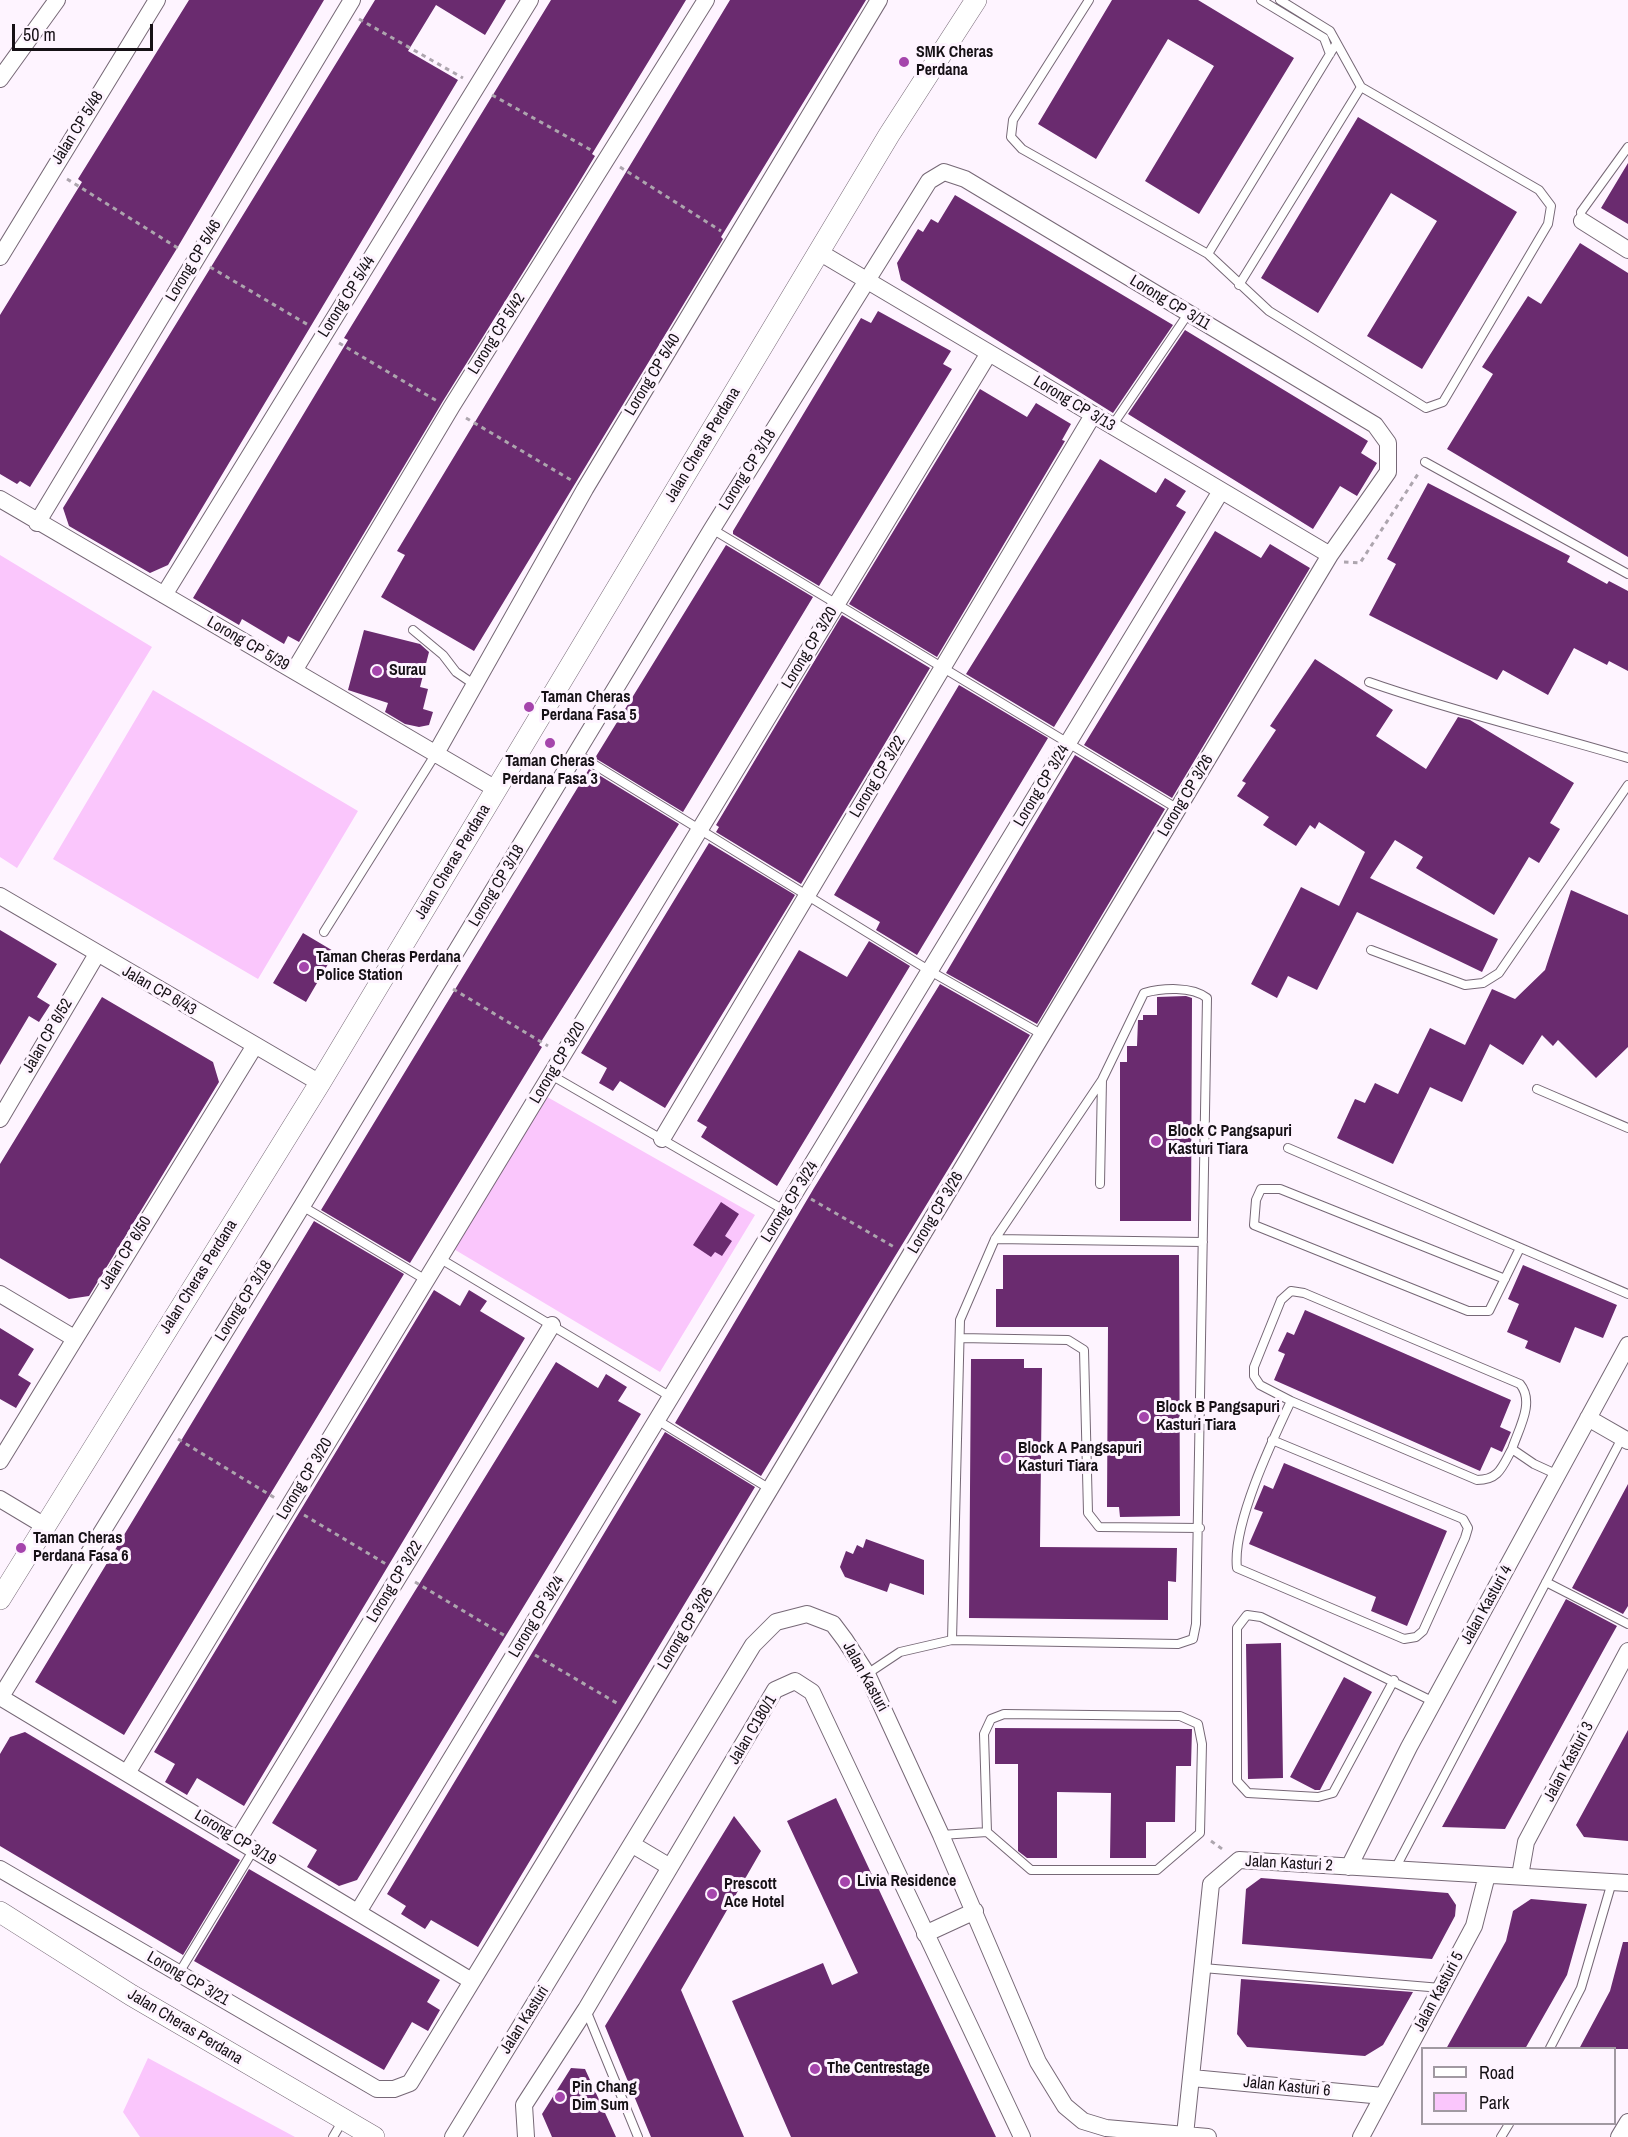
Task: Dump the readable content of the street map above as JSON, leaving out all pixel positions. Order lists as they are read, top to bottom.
{
  "streets": {
    "street": [
      "Jalan CP 5/48",
      "Lorong CP 5/46",
      "Lorong CP 5/44",
      "Lorong CP 3/11",
      "Lorong CP 5/42",
      "Lorong CP 5/40",
      "Lorong CP 3/13",
      "Jalan Cheras Perdana",
      "Lorong CP 3/18",
      "Lorong CP 5/39",
      "Lorong CP 3/20",
      "Lorong CP 3/22",
      "Lorong CP 3/24",
      "Lorong CP 3/26",
      "Jalan CP 6/43",
      "Jalan CP 6/52",
      "Jalan CP 6/50",
      "Jalan Kasturi 4",
      "Jalan Kasturi",
      "Jalan C180/1",
      "Jalan Kasturi 3",
      "Lorong CP 3/19",
      "Jalan Kasturi 2",
      "Lorong CP 3/21",
      "Jalan Kasturi 5",
      "Jalan Kasturi 6"
    ]
  },
  "crossings": [
    ["Lorong CP 5/46", "Lorong CP 5/39"],
    ["Lorong CP 5/44", "Lorong CP 5/39"],
    ["Lorong CP 3/11", "Lorong CP 3/18"],
    ["Lorong CP 3/11", "Lorong CP 3/26"],
    ["Lorong CP 5/42", "Lorong CP 5/39"],
    ["Lorong CP 5/40", "Lorong CP 5/39"],
    ["Lorong CP 3/13", "Jalan Cheras Perdana"],
    ["Lorong CP 3/13", "Lorong CP 3/18"],
    ["Lorong CP 3/13", "Lorong CP 3/20"],
    ["Lorong CP 3/13", "Lorong CP 3/22"],
    ["Lorong CP 3/13", "Lorong CP 3/24"],
    ["Lorong CP 3/13", "Lorong CP 3/26"],
    ["Jalan Cheras Perdana", "Lorong CP 5/39"],
    ["Jalan Cheras Perdana", "Jalan CP 6/43"],
    ["Lorong CP 3/18", "Lorong CP 3/19"],
    ["Lorong CP 3/20", "Lorong CP 3/19"],
    ["Lorong CP 3/22", "Lorong CP 3/19"],
    ["Lorong CP 3/24", "Lorong CP 3/19"],
    ["Lorong CP 3/26", "Lorong CP 3/19"],
    ["Lorong CP 3/26", "Lorong CP 3/21"],
    ["Jalan CP 6/43", "Jalan CP 6/52"],
    ["Jalan CP 6/43", "Jalan CP 6/50"],
    ["Jalan Kasturi 4", "Jalan Kasturi 2"],
    ["Jalan Kasturi", "Jalan Kasturi 2"],
    ["Jalan Kasturi 3", "Jalan Kasturi 2"],
    ["Jalan Kasturi 2", "Jalan Kasturi 5"],
    ["Jalan Kasturi 2", "Jalan Kasturi 6"],
    ["Jalan Kasturi 5", "Jalan Kasturi 6"]
  ],
  "places": [
    "SMK Cheras Perdana",
    "Surau",
    "Taman Cheras Perdana Fasa 5",
    "Taman Cheras Perdana Fasa 3",
    "Taman Cheras Perdana Police Station",
    "Block C Pangsapuri Kasturi Tiara",
    "Block B Pangsapuri Kasturi Tiara",
    "Block A Pangsapuri Kasturi Tiara",
    "Taman Cheras Perdana Fasa 6",
    "Livia Residence",
    "Prescott Ace Hotel",
    "The Centrestage",
    "Pin Chang Dim Sum"
  ],
  "legend": ["Road", "Park"],
  "scale_bar": "50 m"
}
